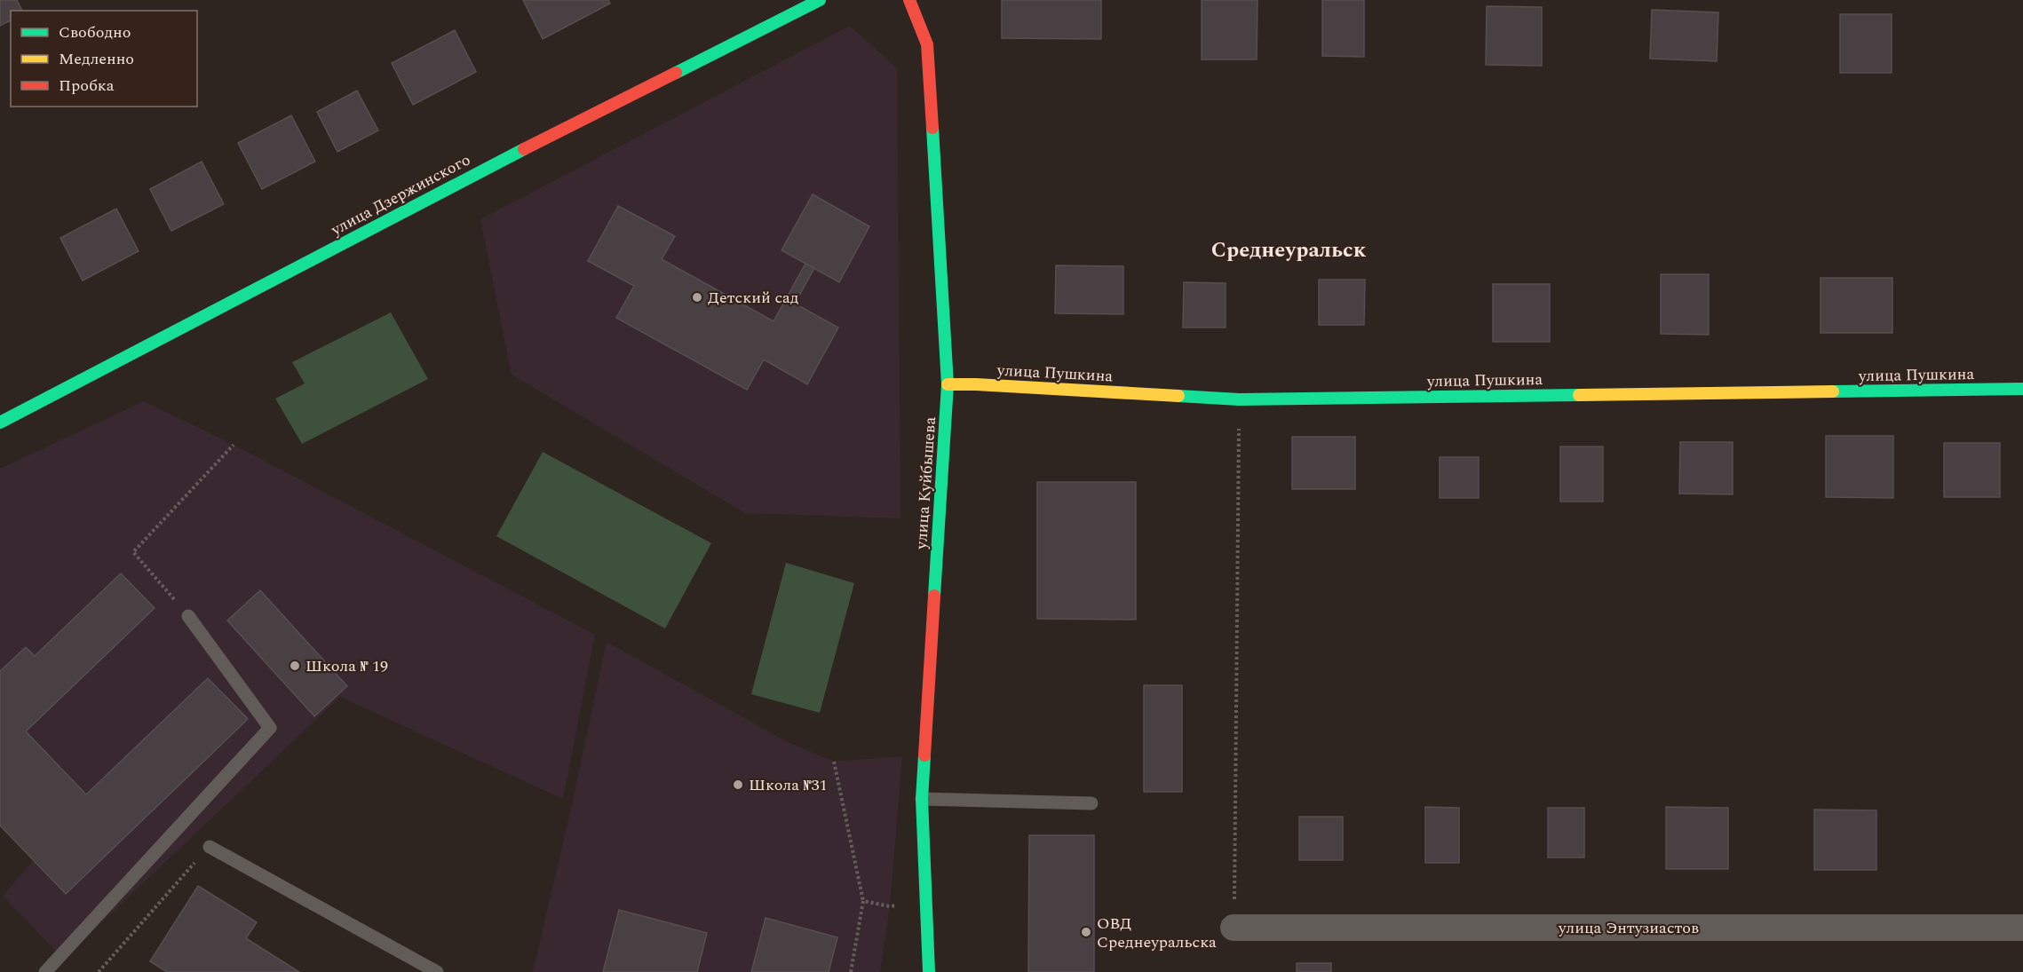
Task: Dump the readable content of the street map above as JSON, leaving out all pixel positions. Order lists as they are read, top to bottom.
{
  "streets": {
    "street": [
      "улица Дзержинского",
      "улица Пушкина",
      "улица Куйбышева",
      "улица Энтузиастов"
    ]
  },
  "crossings": [
    ["улица Пушкина", "улица Куйбышева"]
  ],
  "districts": ["Среднеуральск"],
  "places": [
    "Детский сад",
    "Школа № 19",
    "Школа №31",
    "ОВД Среднеуральска"
  ],
  "legend": ["Свободно", "Медленно", "Пробка"]
}
